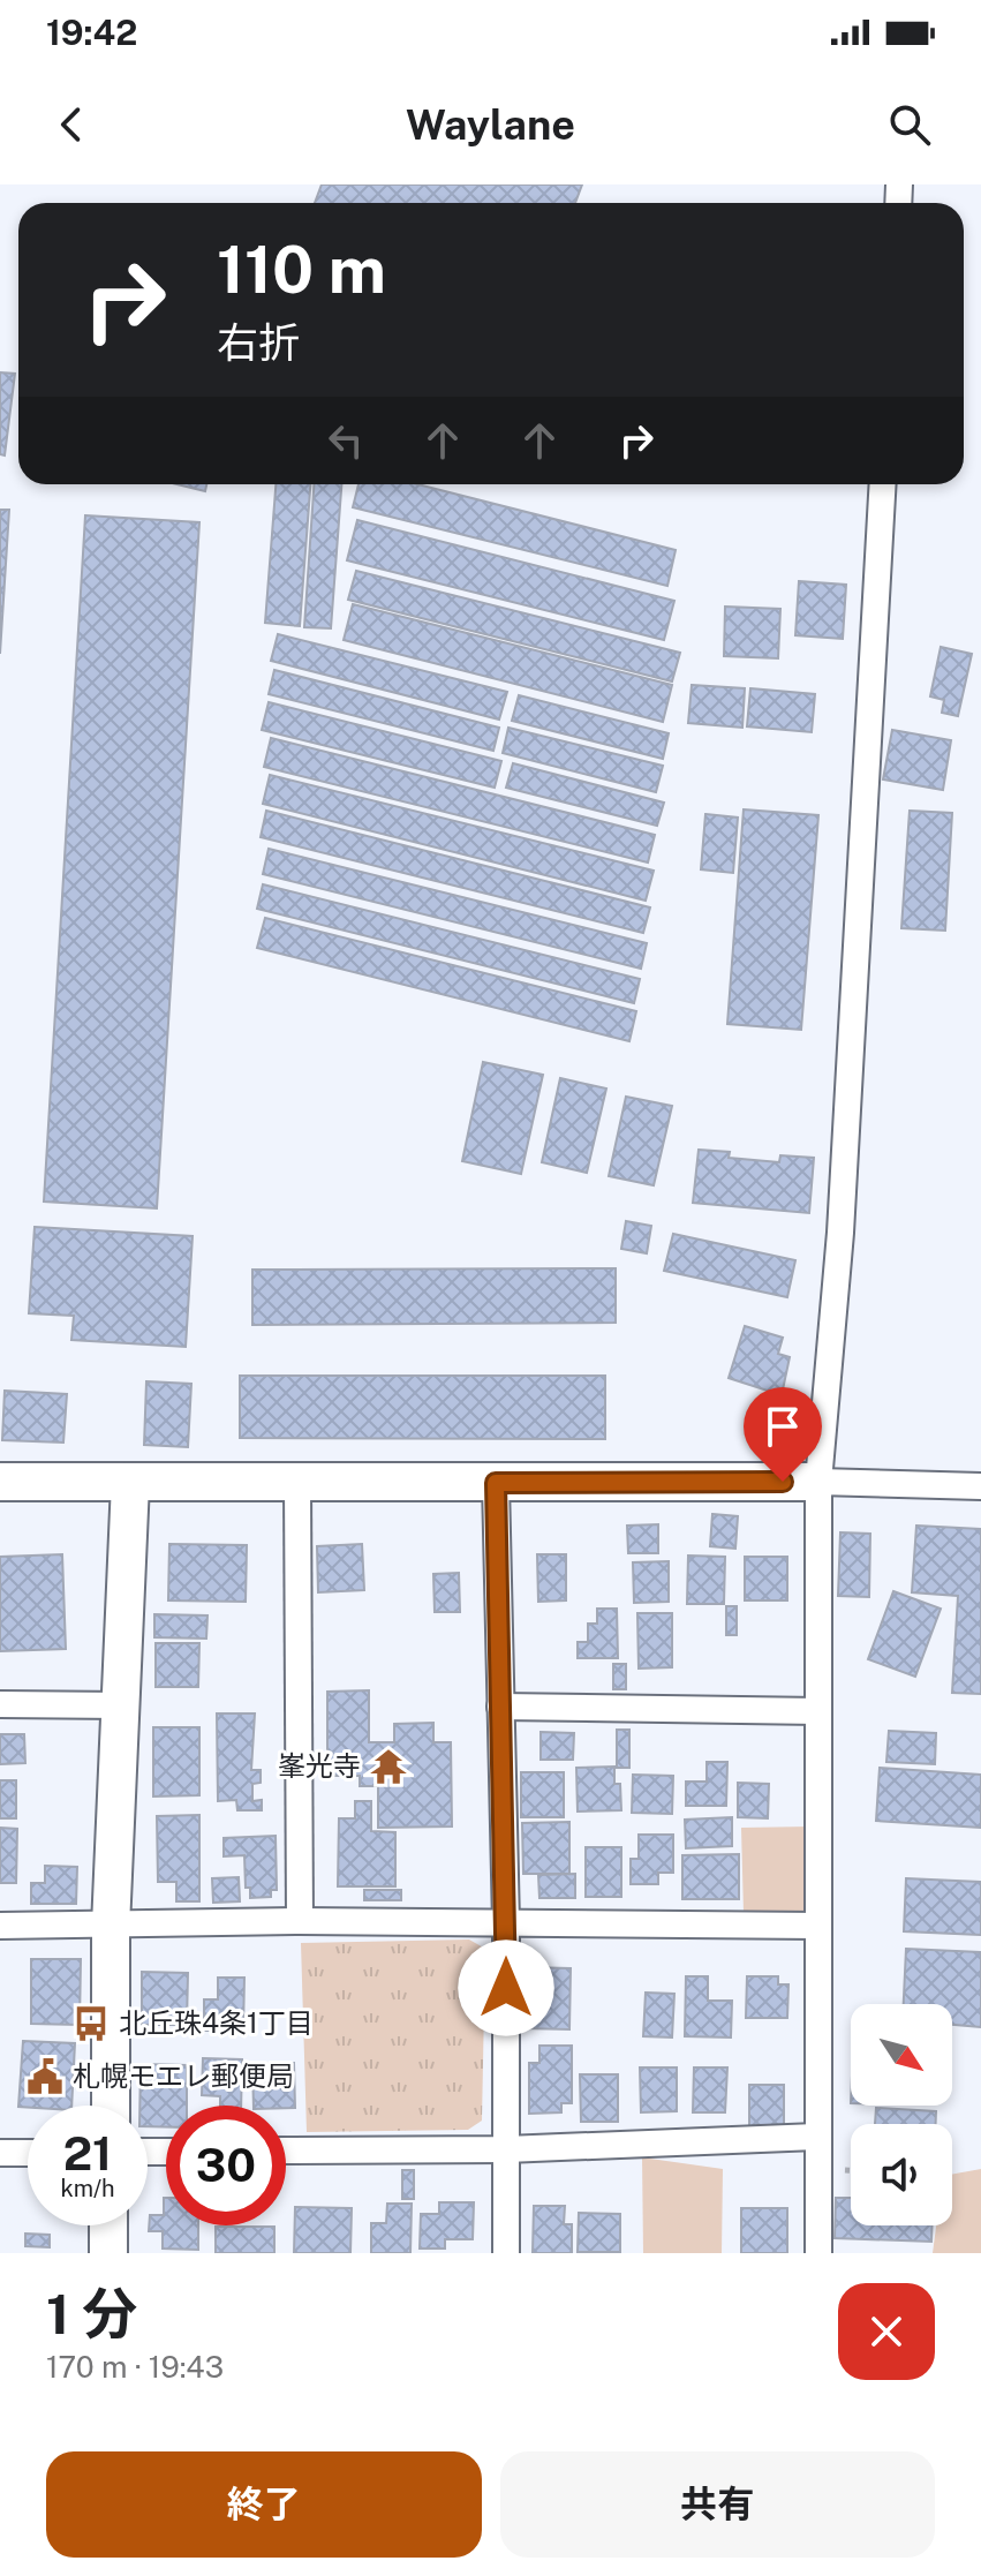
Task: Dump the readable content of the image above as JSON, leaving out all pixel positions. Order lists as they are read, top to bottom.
{
  "places": {
    "temple": ["峯光寺"],
    "bus stop": ["北丘珠4条1丁目"],
    "public building": ["札幌モエレ郵便局"]
  },
  "north": "bottom right",
  "page": {
    "status": "19:42",
    "header": "Waylane",
    "turn": ["110 m", "右折"],
    "speed": "21 km/h",
    "limit": "30",
    "heading": ["1 分", "170 m · 19:43"],
    "buttons": ["終了", "共有"]
  }
}
